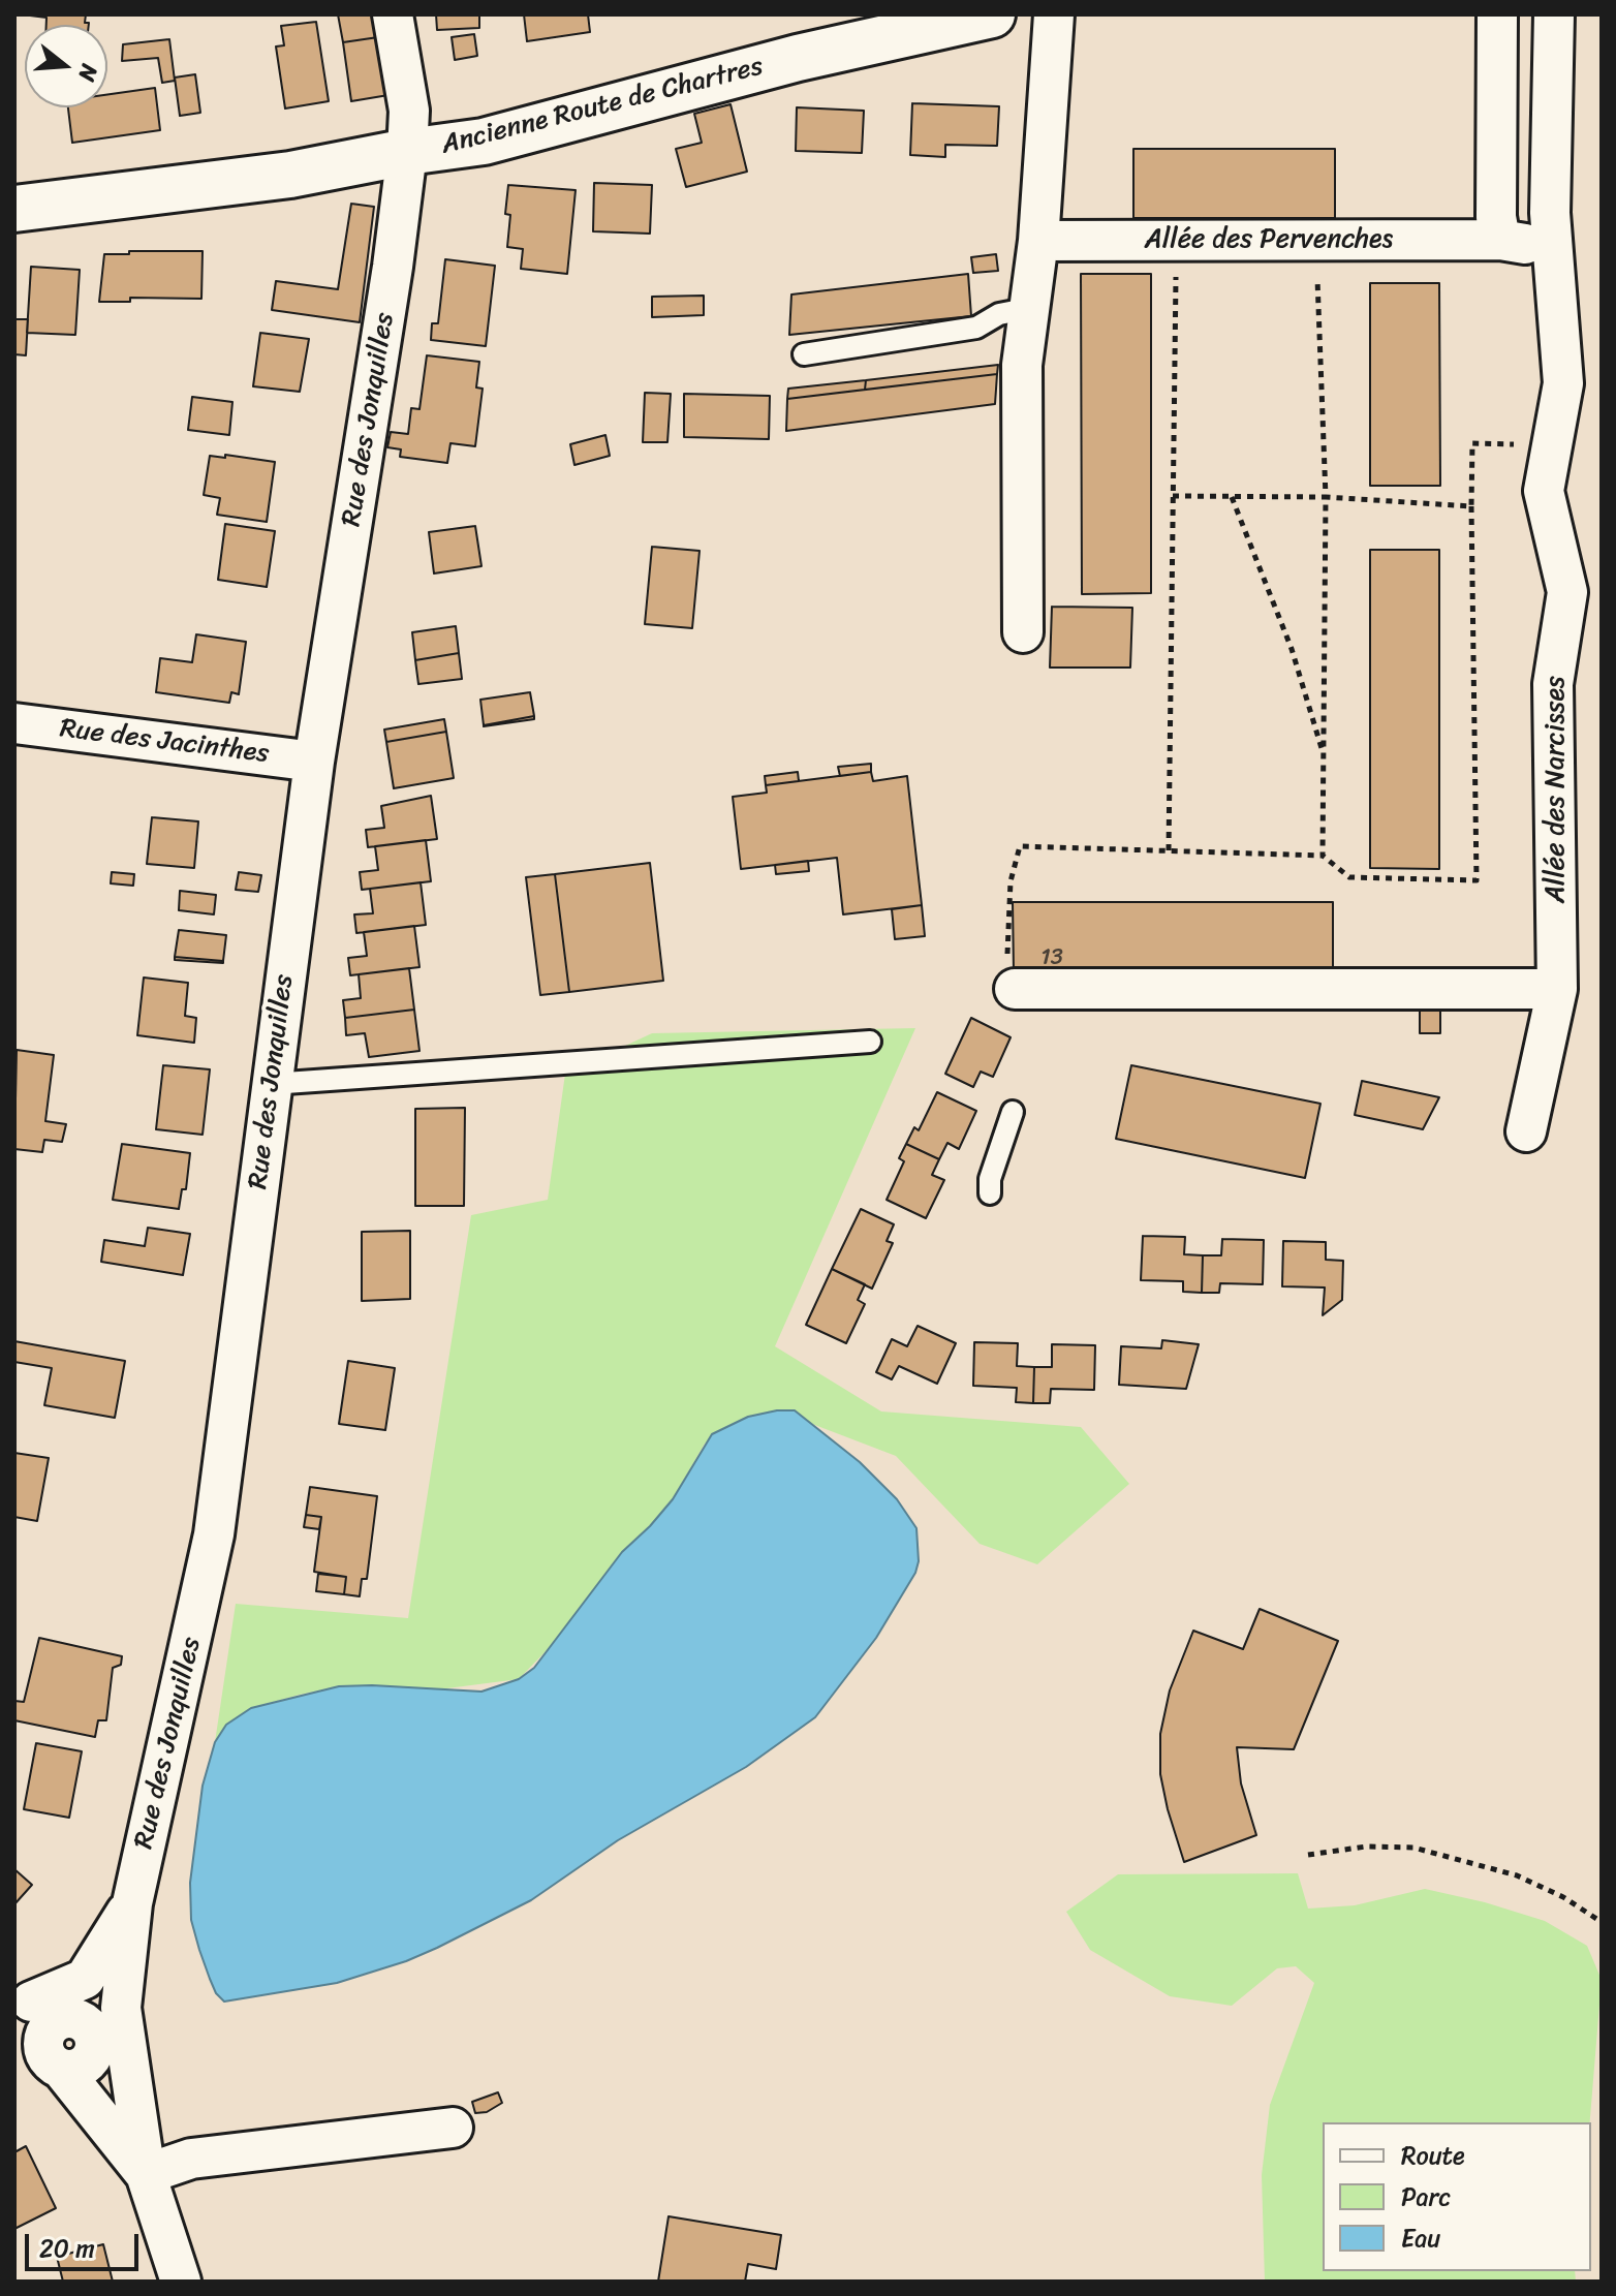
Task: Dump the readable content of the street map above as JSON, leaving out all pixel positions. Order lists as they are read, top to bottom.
{
  "streets": {
    "main road": ["Ancienne Route de Chartres"],
    "street": [
      "Allée des Pervenches",
      "Rue des Jonquilles",
      "Rue des Jacinthes",
      "Allée des Narcisses"
    ]
  },
  "crossings": [
    ["Ancienne Route de Chartres", "Rue des Jonquilles"],
    ["Rue des Jonquilles", "Rue des Jacinthes"]
  ],
  "house_numbers": ["13"],
  "legend": ["Route", "Parc", "Eau"],
  "scale_bar": "20 m",
  "north": "right"
}
